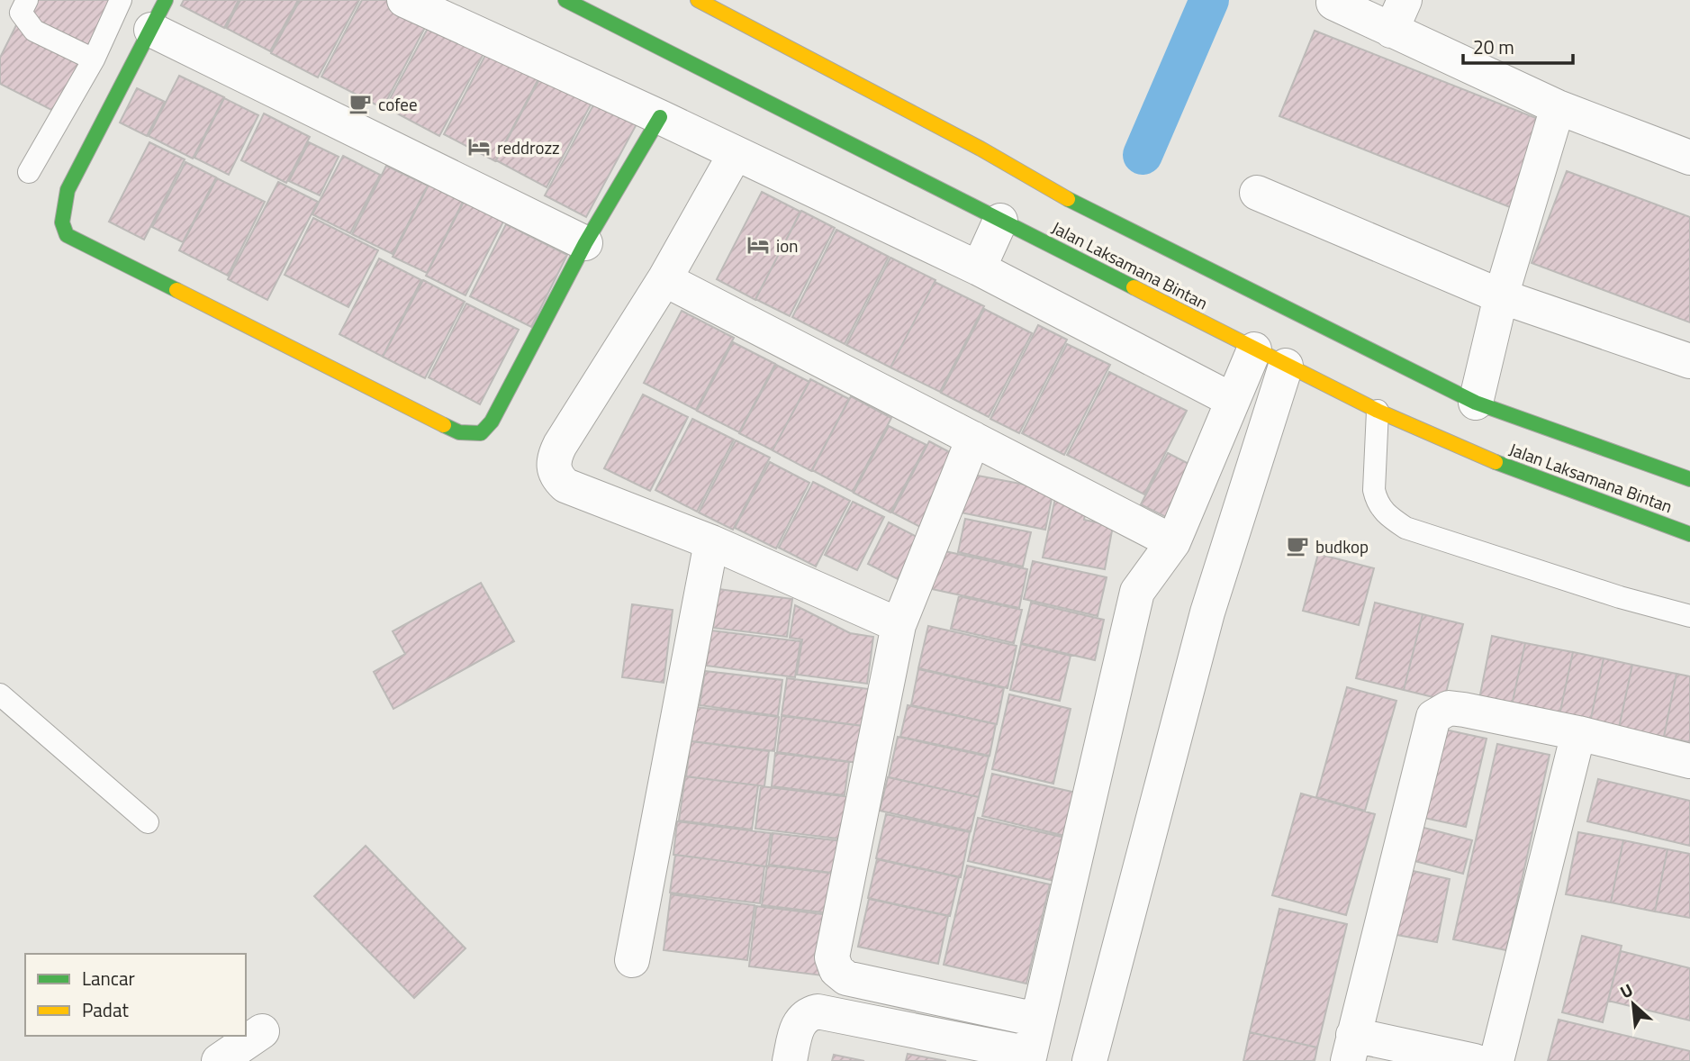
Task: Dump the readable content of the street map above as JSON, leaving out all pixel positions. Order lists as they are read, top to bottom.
{
  "streets": {
    "main road": ["Jalan Laksamana Bintan"]
  },
  "places": {
    "cafe": ["cofee", "budkop"],
    "hotel": ["reddrozz", "ion"]
  },
  "legend": ["Lancar", "Padat"],
  "scale_bar": "20 m",
  "north": "top left"
}
